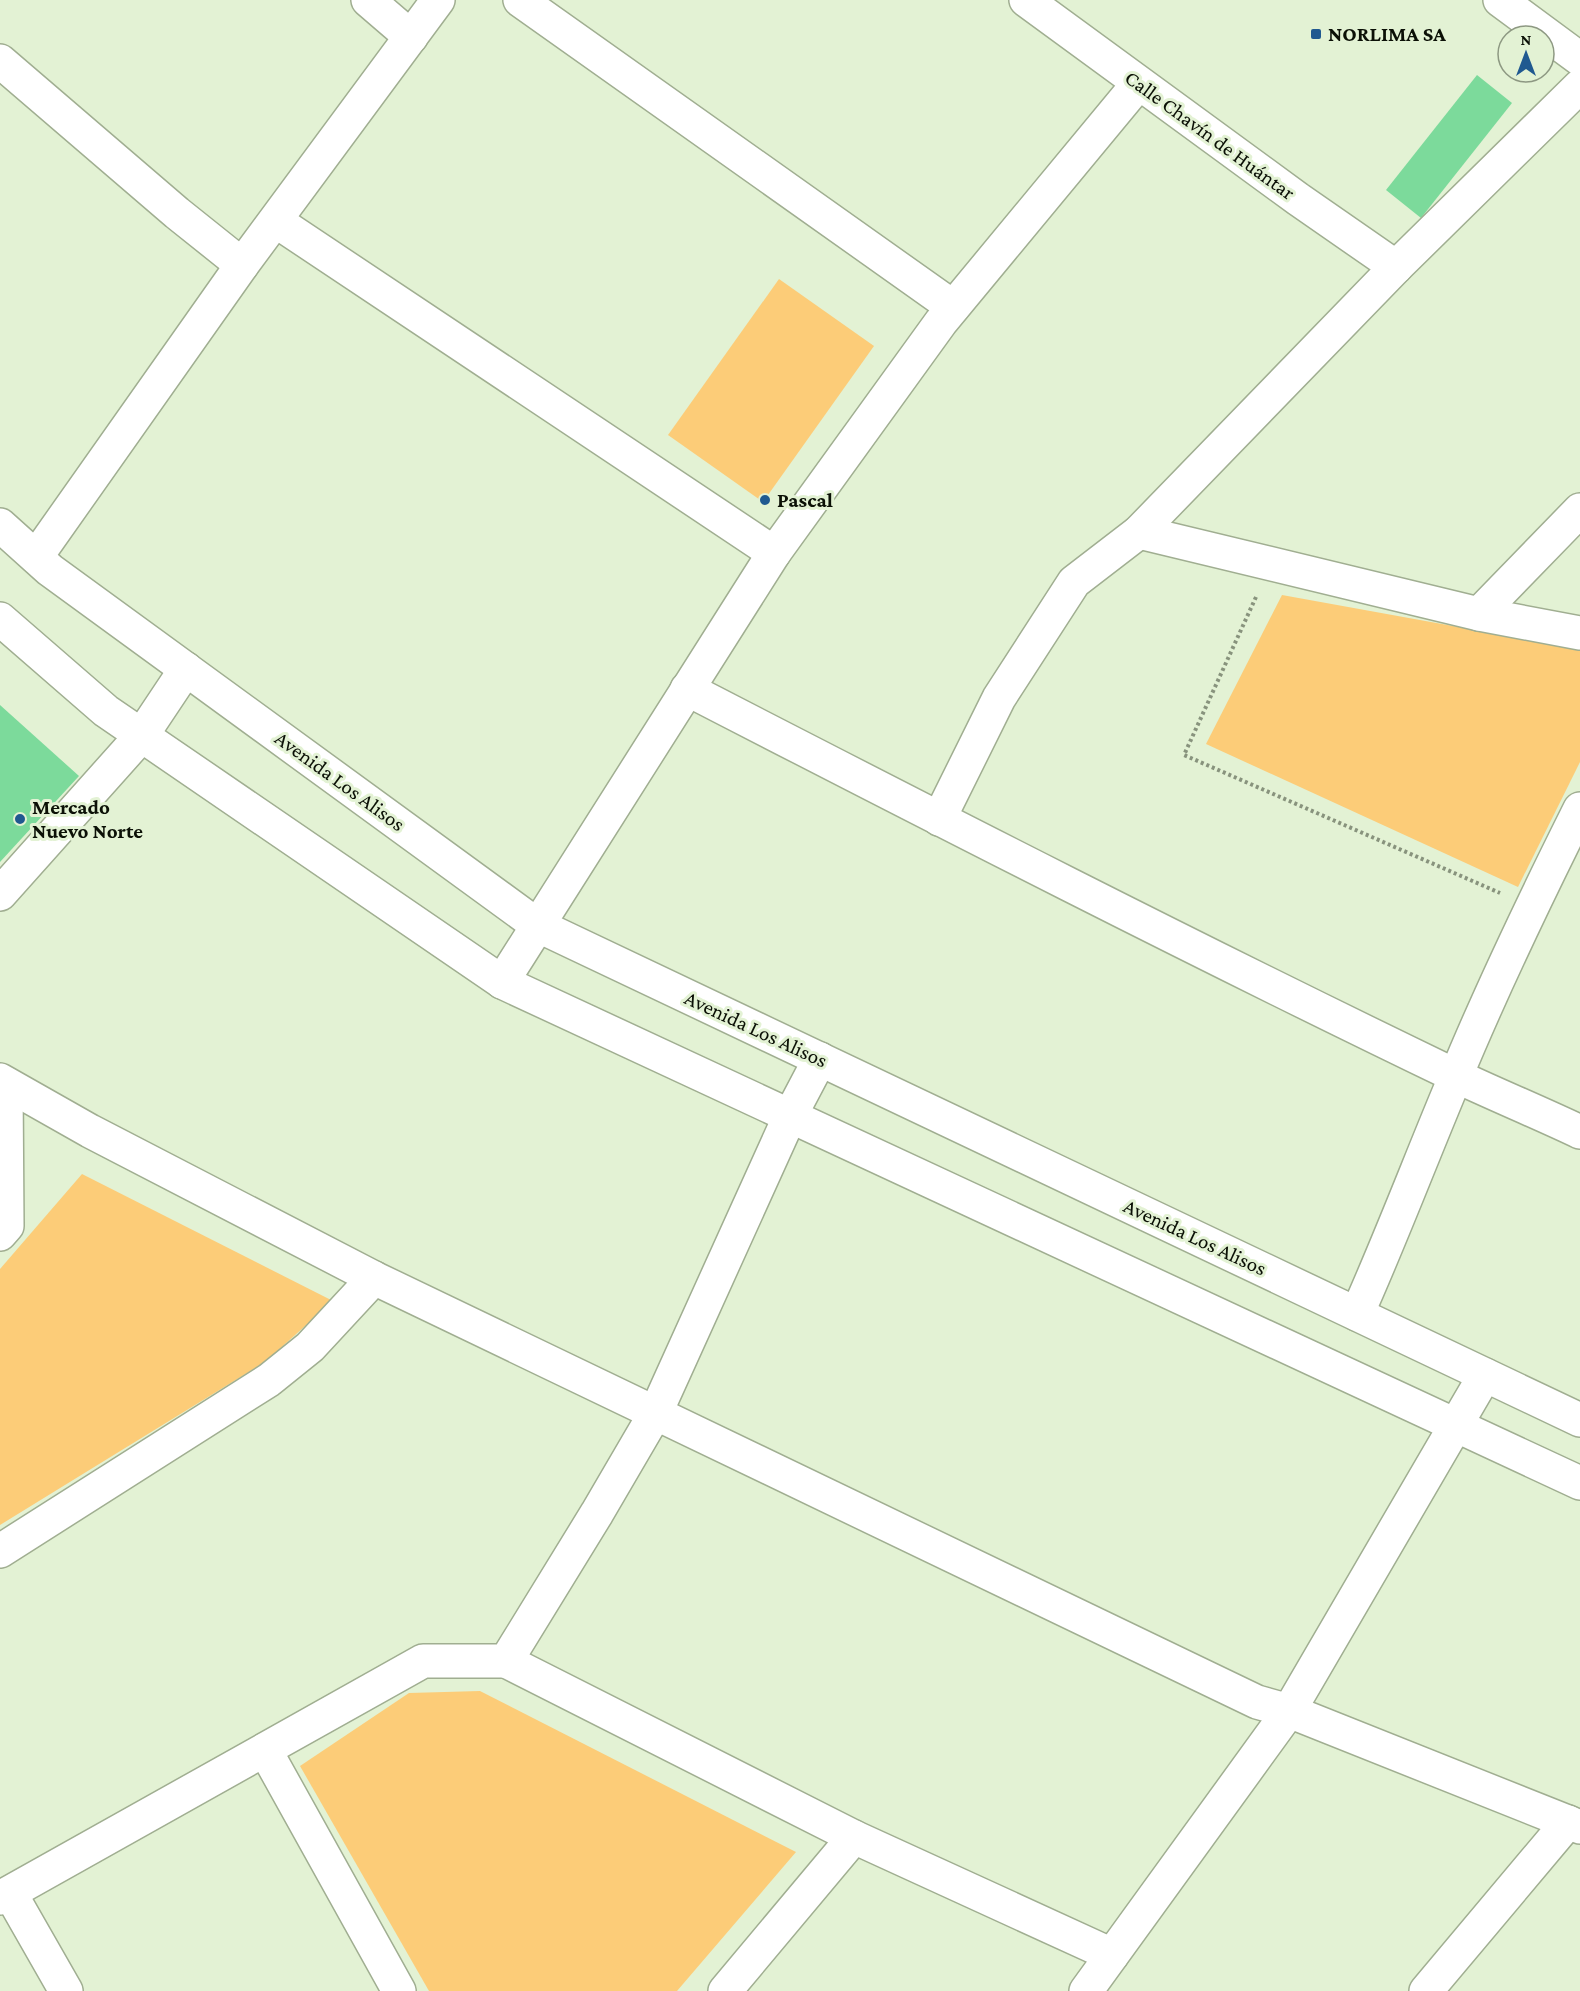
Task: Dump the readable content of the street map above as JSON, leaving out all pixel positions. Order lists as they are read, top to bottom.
{
  "streets": {
    "street": ["Calle Chavín de Huántar", "Avenida Los Alisos"]
  },
  "places": {
    "transit": ["NORLIMA SA"],
    "other": ["Pascal", "Mercado Nuevo Norte"]
  },
  "north": "top"
}
